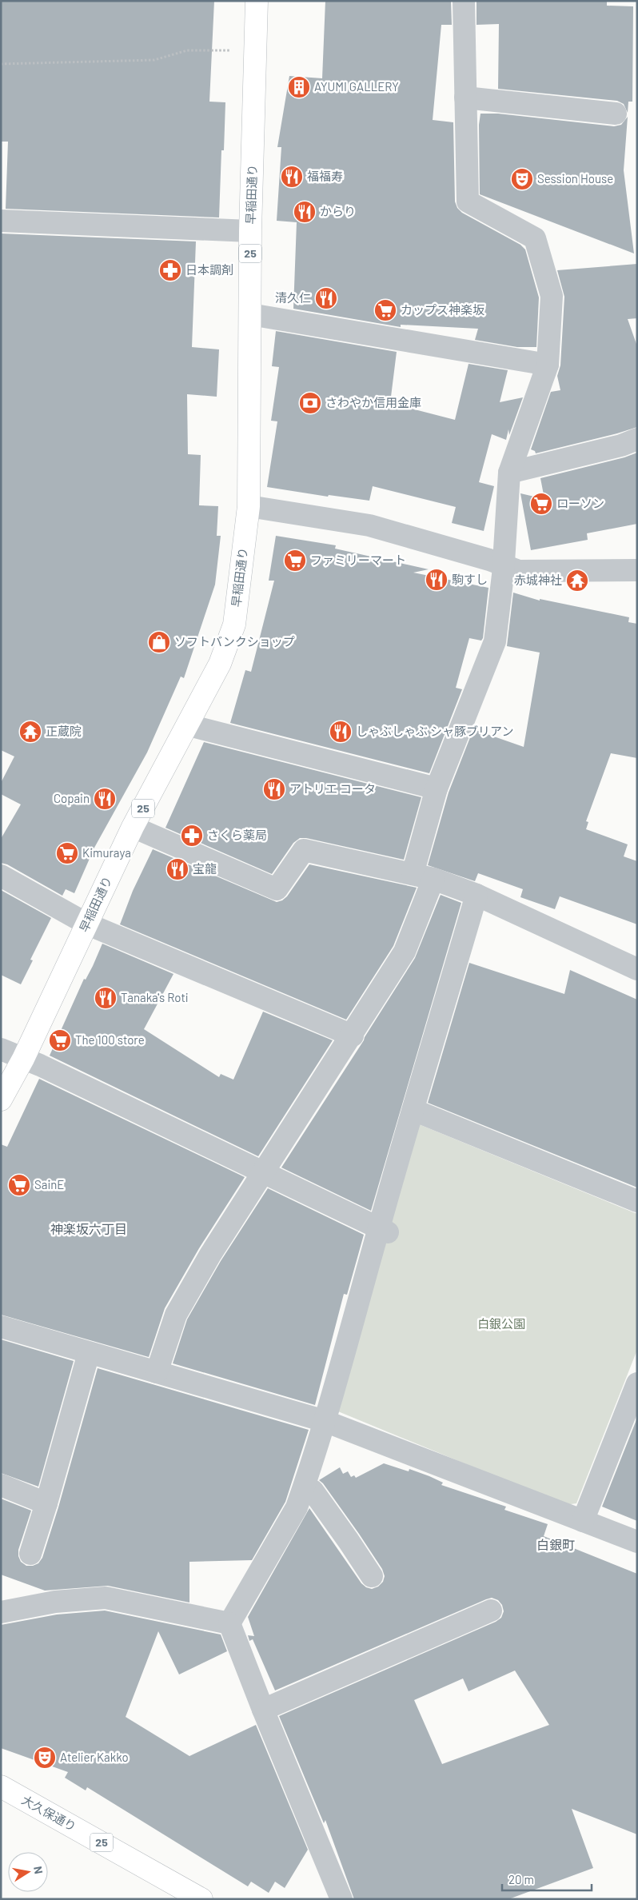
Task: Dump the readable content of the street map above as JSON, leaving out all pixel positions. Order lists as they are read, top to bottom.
{
  "streets": {
    "main road": ["早稲田通り", "25", "大久保通り"]
  },
  "districts": ["神楽坂六丁目", "白銀町"],
  "parks": ["白銀公園"],
  "places": {
    "building": ["AYUMI GALLERY"],
    "restaurant": [
      "福福寿",
      "からり",
      "清久仁",
      "駒すし",
      "しゃぶしゃぶ シャ豚ブリアン",
      "アトリエ コータ",
      "Copain",
      "宝龍",
      "Tanaka's Roti"
    ],
    "theatre": ["Session House", "Atelier Kakko"],
    "pharmacy": ["日本調剤", "さくら薬局"],
    "supermarket": [
      "カップス神楽坂",
      "ローソン",
      "ファミリーマート",
      "Kimuraya",
      "The 100 store",
      "SainE"
    ],
    "bank": ["さわやか信用金庫"],
    "temple": ["赤城神社", "正蔵院"],
    "shop": ["ソフトバンクショップ"]
  },
  "scale_bar": "20 m",
  "north": "right"
}
